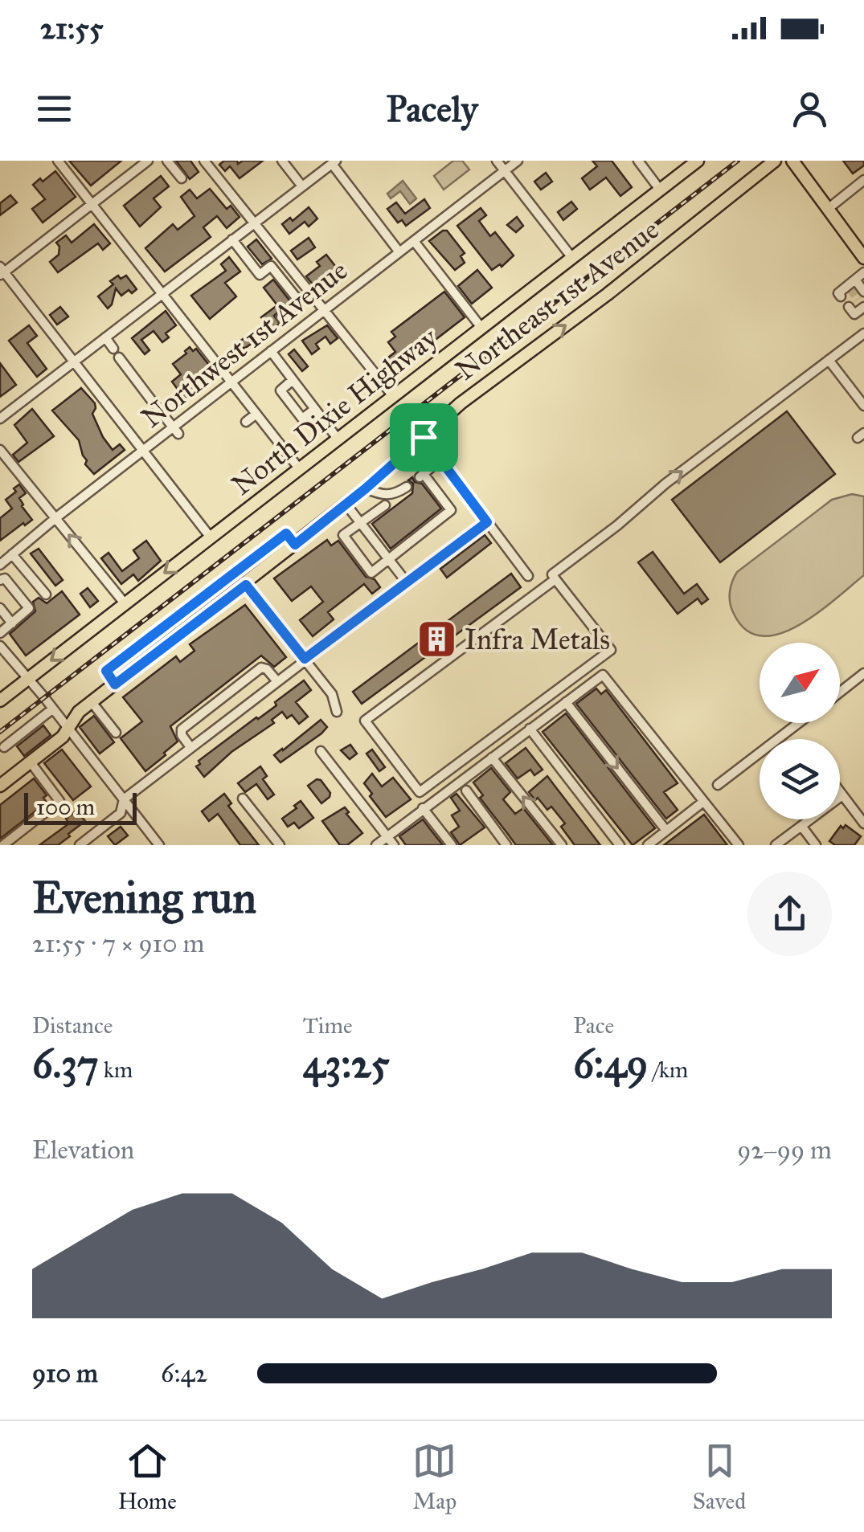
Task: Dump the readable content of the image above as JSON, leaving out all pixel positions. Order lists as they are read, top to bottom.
{
  "streets": {
    "main road": ["Northeast 1st Avenue", "North Dixie Highway"],
    "street": ["Northwest 1st Avenue"]
  },
  "one_way": ["Northeast 1st Avenue"],
  "places": {
    "building": ["Infra Metals"]
  },
  "scale_bar": "100 m",
  "north": "top right",
  "page": {
    "status": "21:55",
    "header": "Pacely",
    "scale": "100 m",
    "heading": ["Evening run", "21:55 · 7 × 910 m"],
    "stats": [
      ["Distance", "6.37 km"],
      ["Time", "43:25"],
      ["Pace", "6:49 /km"]
    ],
    "chart": ["Elevation", "92–99 m"],
    "list": [
      {
        "name": "910 m",
        "note": "6:42"
      }
    ],
    "tabs": ["Home", "Map", "Saved"]
  }
}
